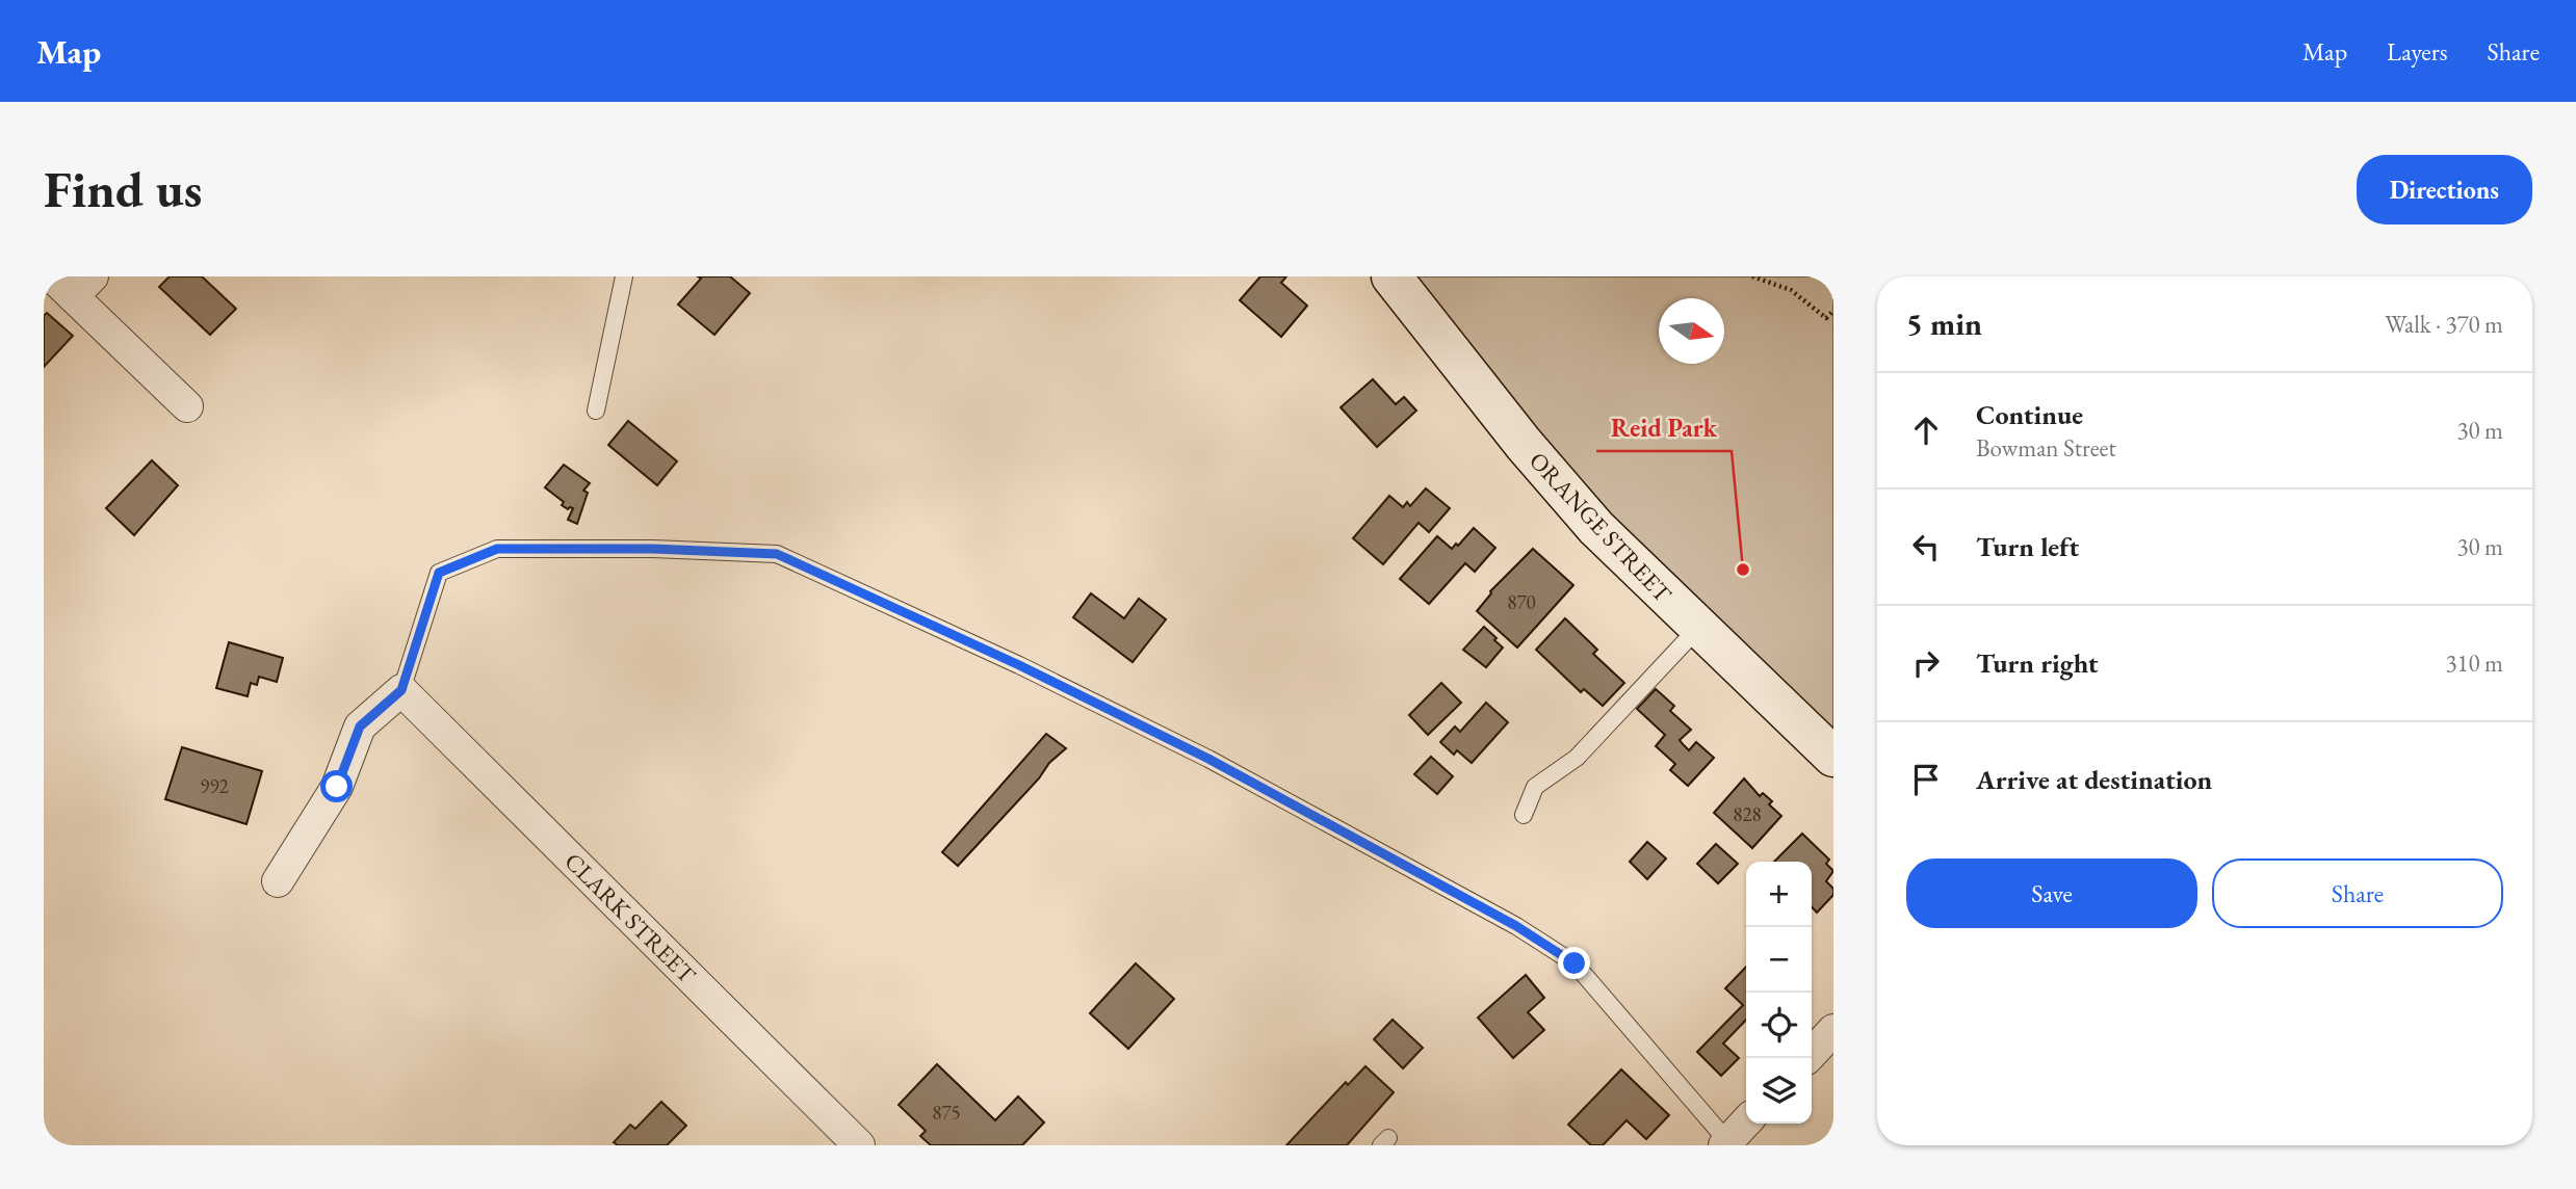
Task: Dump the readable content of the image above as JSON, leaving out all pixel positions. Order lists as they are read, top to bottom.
{
  "streets": {
    "street": ["ORANGE STREET", "CLARK STREET"]
  },
  "places": ["Reid Park"],
  "house_numbers": [
    "870",
    "992",
    "828",
    "875"
  ],
  "north": "right",
  "page": {
    "header": "Map",
    "nav": ["Map", "Layers", "Share"],
    "buttons": [
      "Directions",
      ["Save", "Share"]
    ],
    "title": "Find us",
    "heading": ["5 min", "Walk · 370 m"],
    "list": [
      ["Continue", "Bowman Street", "30 m"],
      ["Turn left", "30 m"],
      ["Turn right", "310 m"],
      "Arrive at destination"
    ],
    "map_buttons": ["+", "−"]
  }
}
